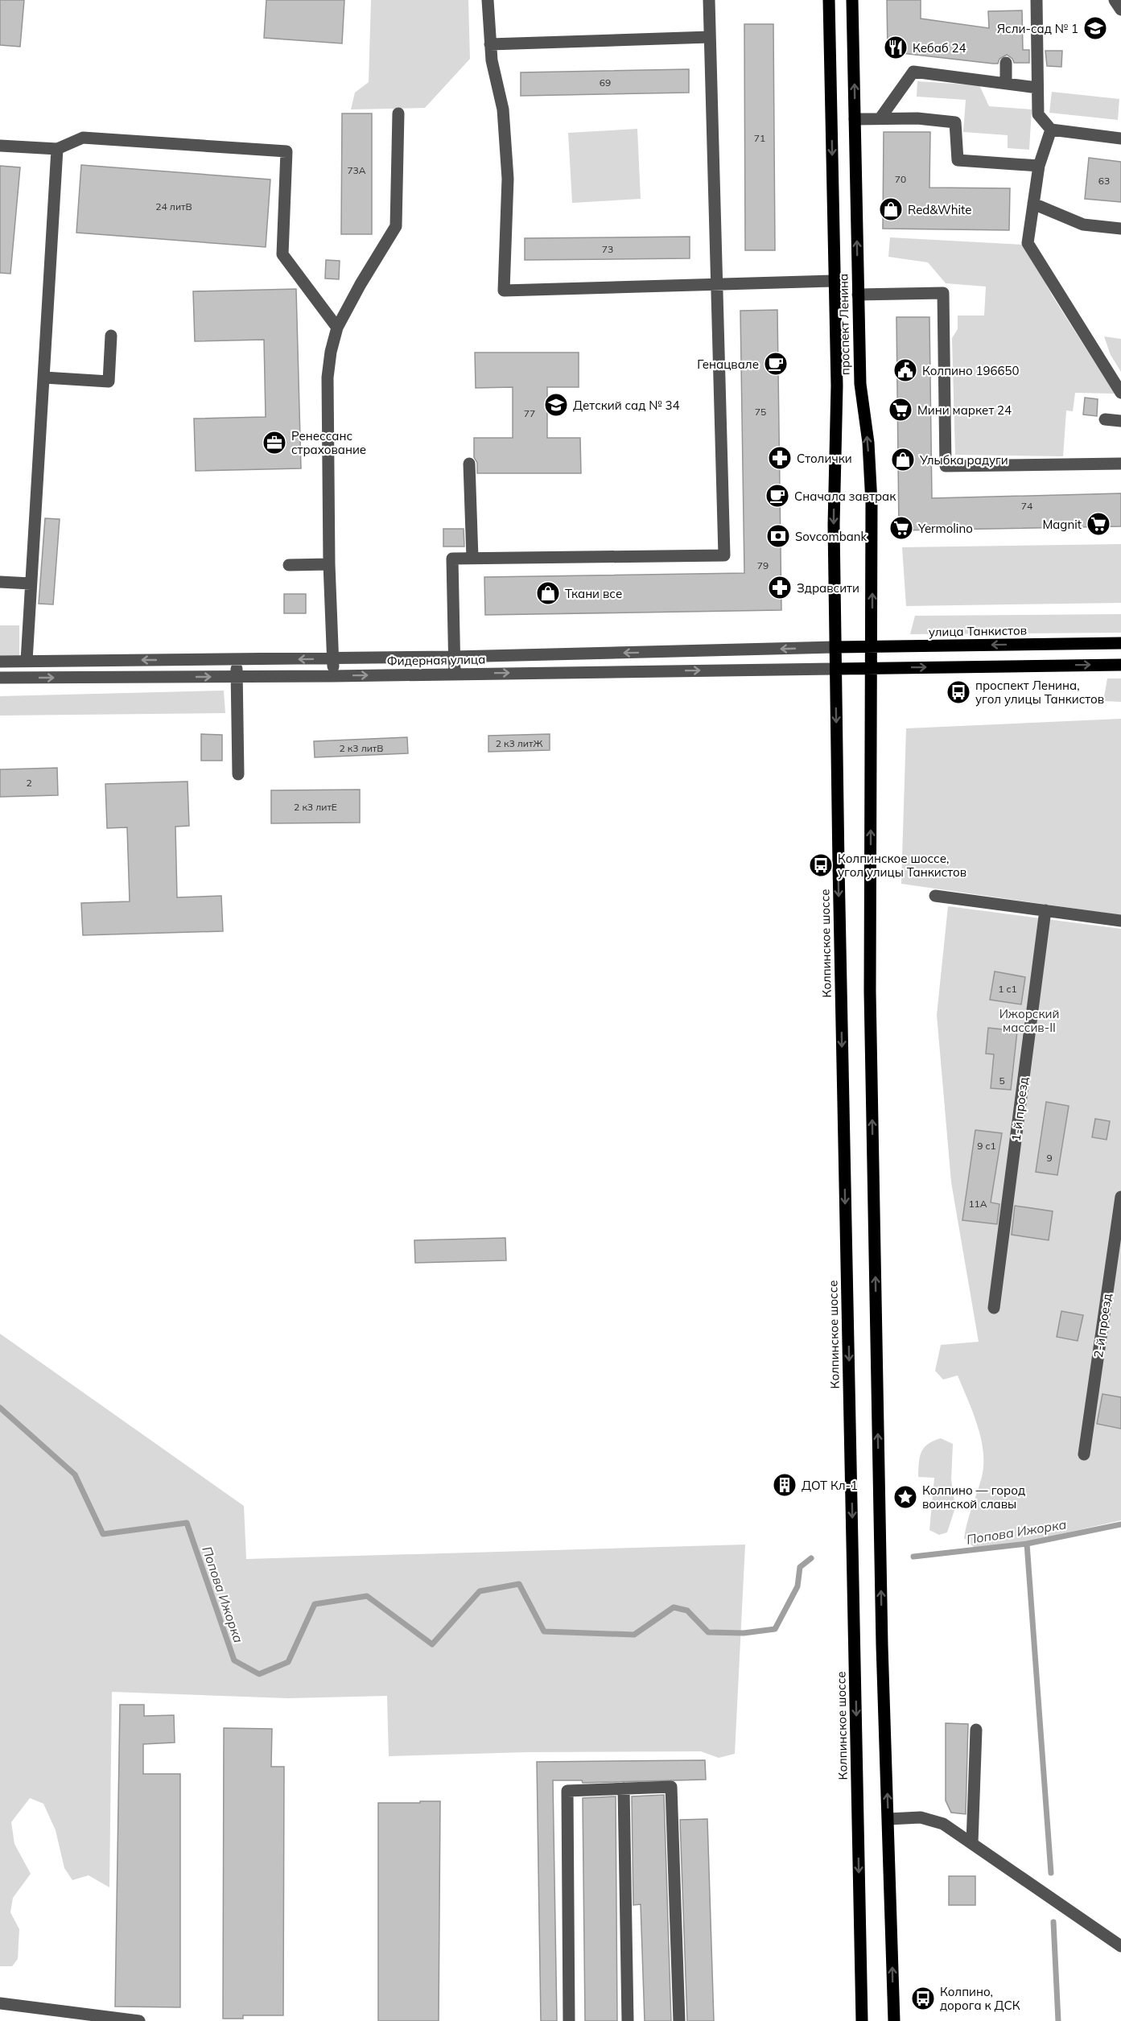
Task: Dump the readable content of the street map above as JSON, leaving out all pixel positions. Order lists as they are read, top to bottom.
{
  "streets": {
    "main road": [
      "проспект Ленина",
      "улица Танкистов",
      "Фидерная улица",
      "Колпинское шоссе"
    ],
    "street": ["1-й проезд", "2-й проезд"]
  },
  "crossings": [
    ["проспект Ленина", "улица Танкистов"],
    ["проспект Ленина", "Фидерная улица"],
    ["проспект Ленина", "Колпинское шоссе"],
    ["улица Танкистов", "Фидерная улица"],
    ["улица Танкистов", "Колпинское шоссе"],
    ["Фидерная улица", "Колпинское шоссе"]
  ],
  "water": ["Попова Ижорка"],
  "parks": ["Ижорский массив-II"],
  "places": {
    "school or university": ["Ясли-сад № 1", "Детский сад № 34"],
    "restaurant": ["Кебаб 24"],
    "shop": ["Red&White", "Улыбка радуги", "Ткани все"],
    "cafe": ["Генацвале", "Сначала завтрак"],
    "public building": ["Колпино 196650"],
    "supermarket": ["Мини маркет 24", "Magnit", "Yermolino"],
    "office": ["Ренессанс страхование"],
    "pharmacy": ["Столички", "Здравсити"],
    "bank": ["Sovcombank"],
    "bus stop": ["проспект Ленина, угол улицы Танкистов", "Колпинское шоссе, угол улицы Танкистов", "Колпино, дорога к ДСК"],
    "building": ["ДОТ Кл-1"],
    "place": ["Колпино — город воинской славы"]
  },
  "house_numbers": [
    "69",
    "71",
    "73А",
    "70",
    "63",
    "24 литВ",
    "73",
    "75",
    "77",
    "74",
    "79",
    "2 к3 литЖ",
    "2 к3 литВ",
    "2",
    "2 к3 литЕ",
    "1 с1",
    "5",
    "9 с1",
    "9",
    "11А"
  ]
}
